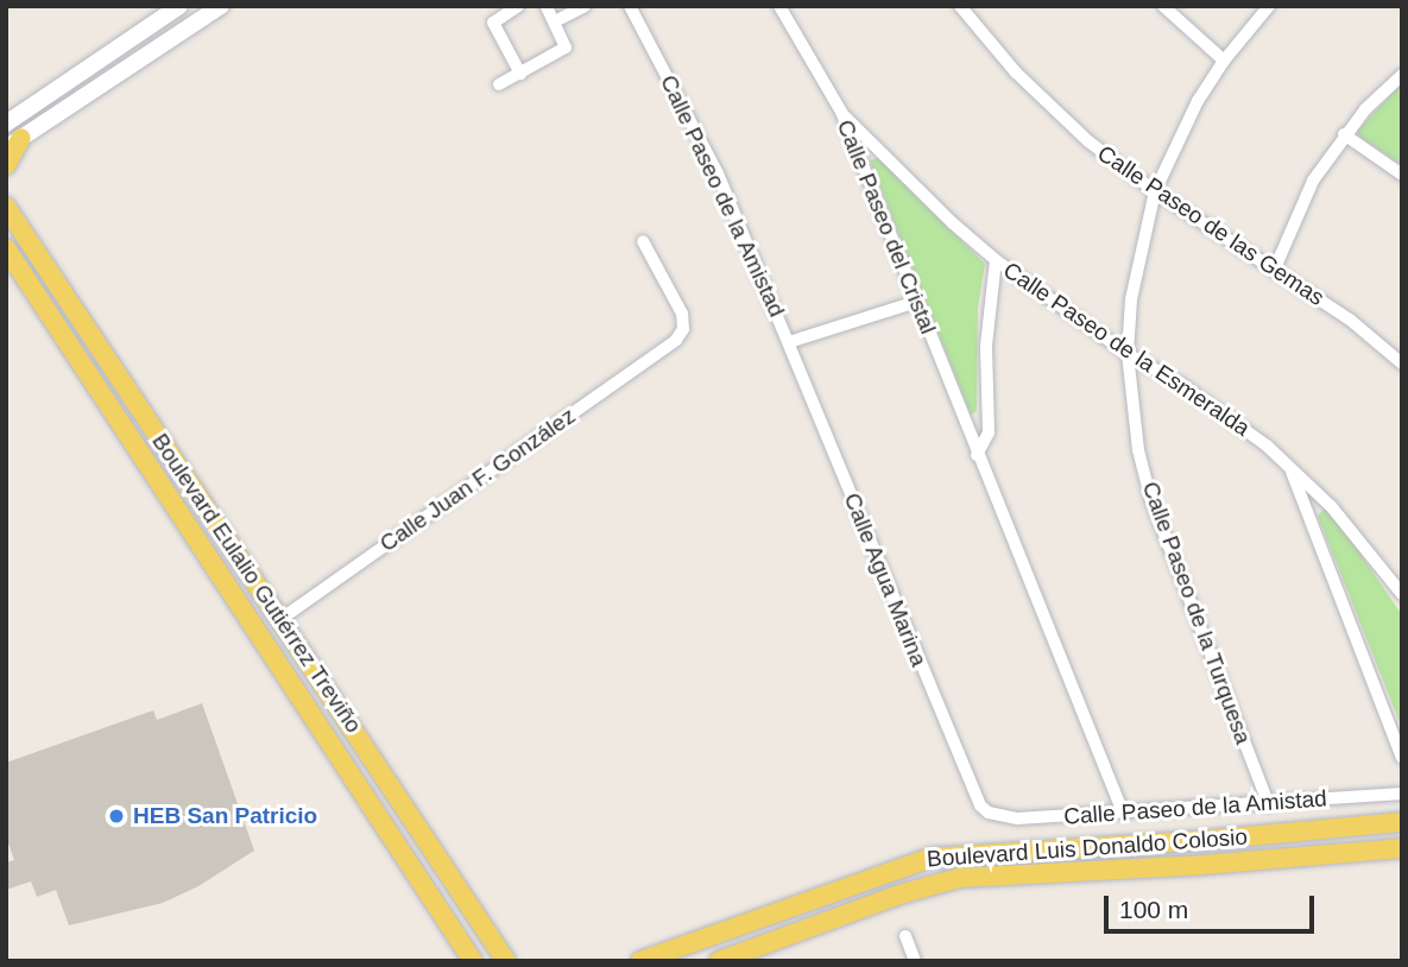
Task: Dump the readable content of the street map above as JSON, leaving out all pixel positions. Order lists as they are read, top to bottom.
{
  "streets": {
    "main road": ["Boulevard Eulalio Gutiérrez Treviño", "Boulevard Luis Donaldo Colosio"],
    "street": [
      "Calle Paseo de la Amistad",
      "Calle Paseo de las Gemas",
      "Calle Paseo del Cristal",
      "Calle Paseo de la Esmeralda",
      "Calle Juan F. González",
      "Calle Agua Marina",
      "Calle Paseo de la Turquesa"
    ]
  },
  "crossings": [
    ["Calle Paseo de la Amistad", "Calle Paseo del Cristal"],
    ["Calle Paseo de la Amistad", "Calle Agua Marina"],
    ["Calle Paseo de la Amistad", "Calle Paseo de la Turquesa"],
    ["Calle Paseo de las Gemas", "Calle Paseo de la Turquesa"],
    ["Calle Paseo del Cristal", "Calle Paseo de la Esmeralda"],
    ["Calle Paseo de la Esmeralda", "Calle Paseo de la Turquesa"],
    ["Calle Juan F. González", "Boulevard Eulalio Gutiérrez Treviño"]
  ],
  "places": ["HEB San Patricio"],
  "scale_bar": "100 m"
}
